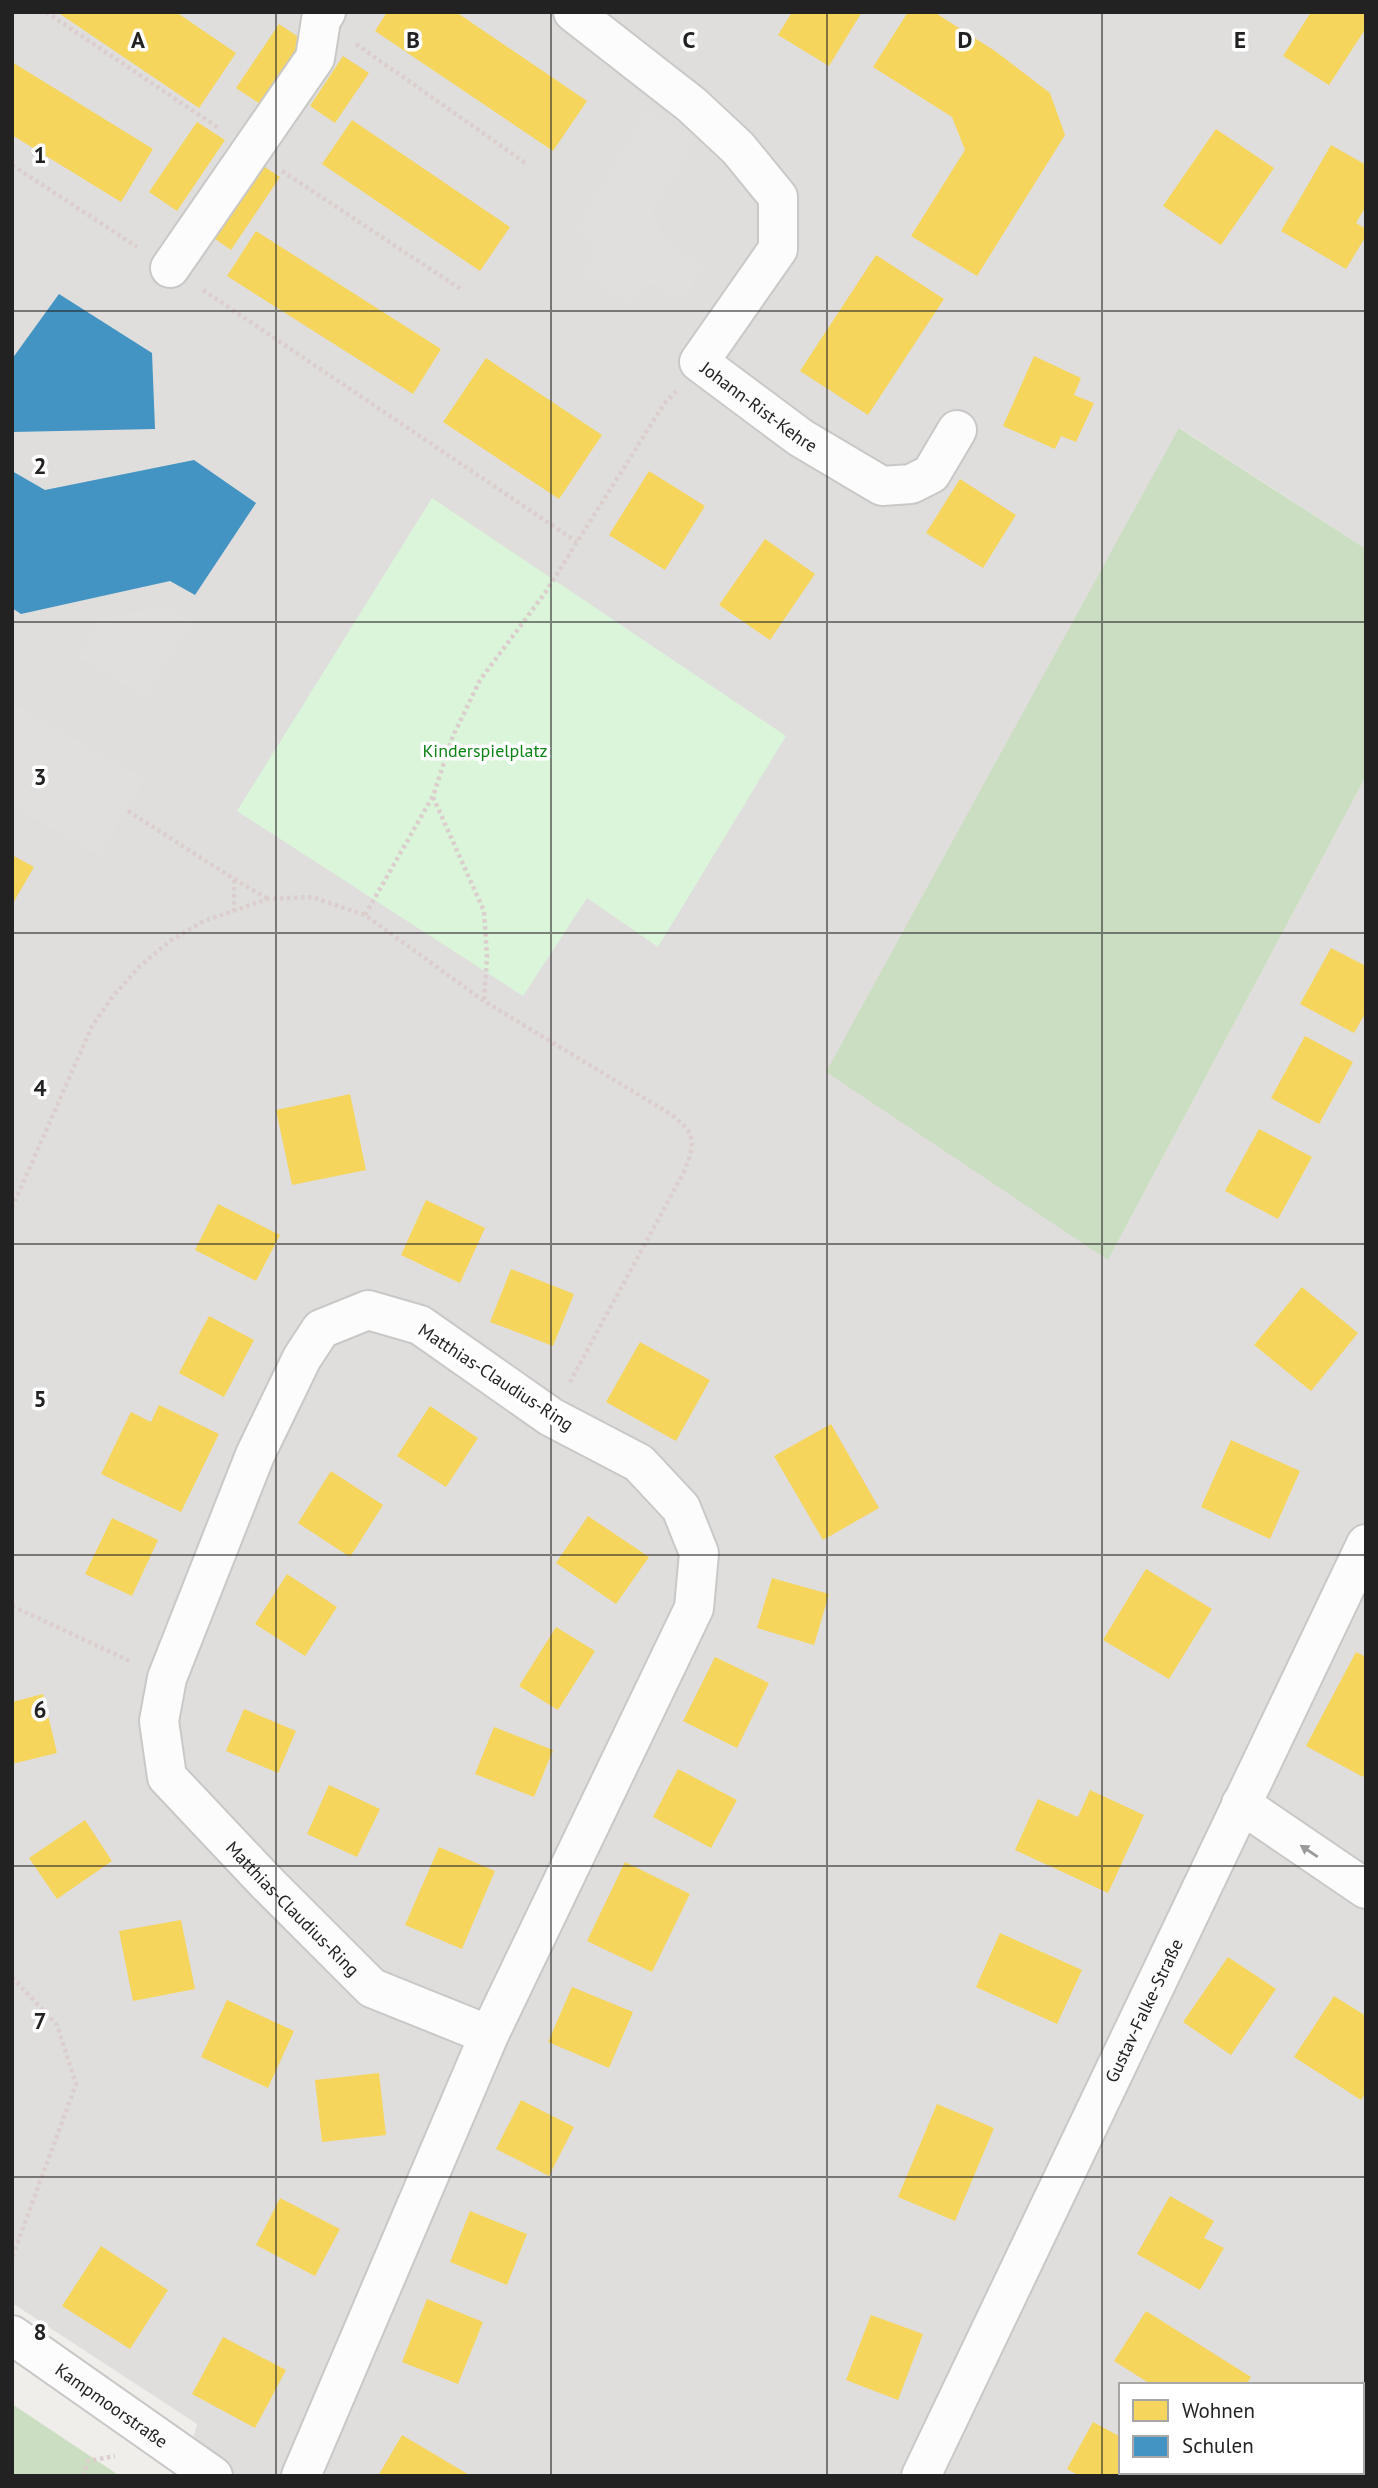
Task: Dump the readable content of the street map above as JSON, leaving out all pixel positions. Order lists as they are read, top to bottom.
{
  "streets": {
    "street": [
      "Johann-Rist-Kehre",
      "Matthias-Claudius-Ring",
      "Gustav-Falke-Straße",
      "Kampmoorstraße"
    ]
  },
  "parks": ["Kinderspielplatz"],
  "legend": ["Wohnen", "Schulen"],
  "grid": {
    "columns": [
      "A",
      "B",
      "C",
      "D",
      "E"
    ],
    "rows": [
      "1",
      "2",
      "3",
      "4",
      "5",
      "6",
      "7",
      "8"
    ]
  }
}
